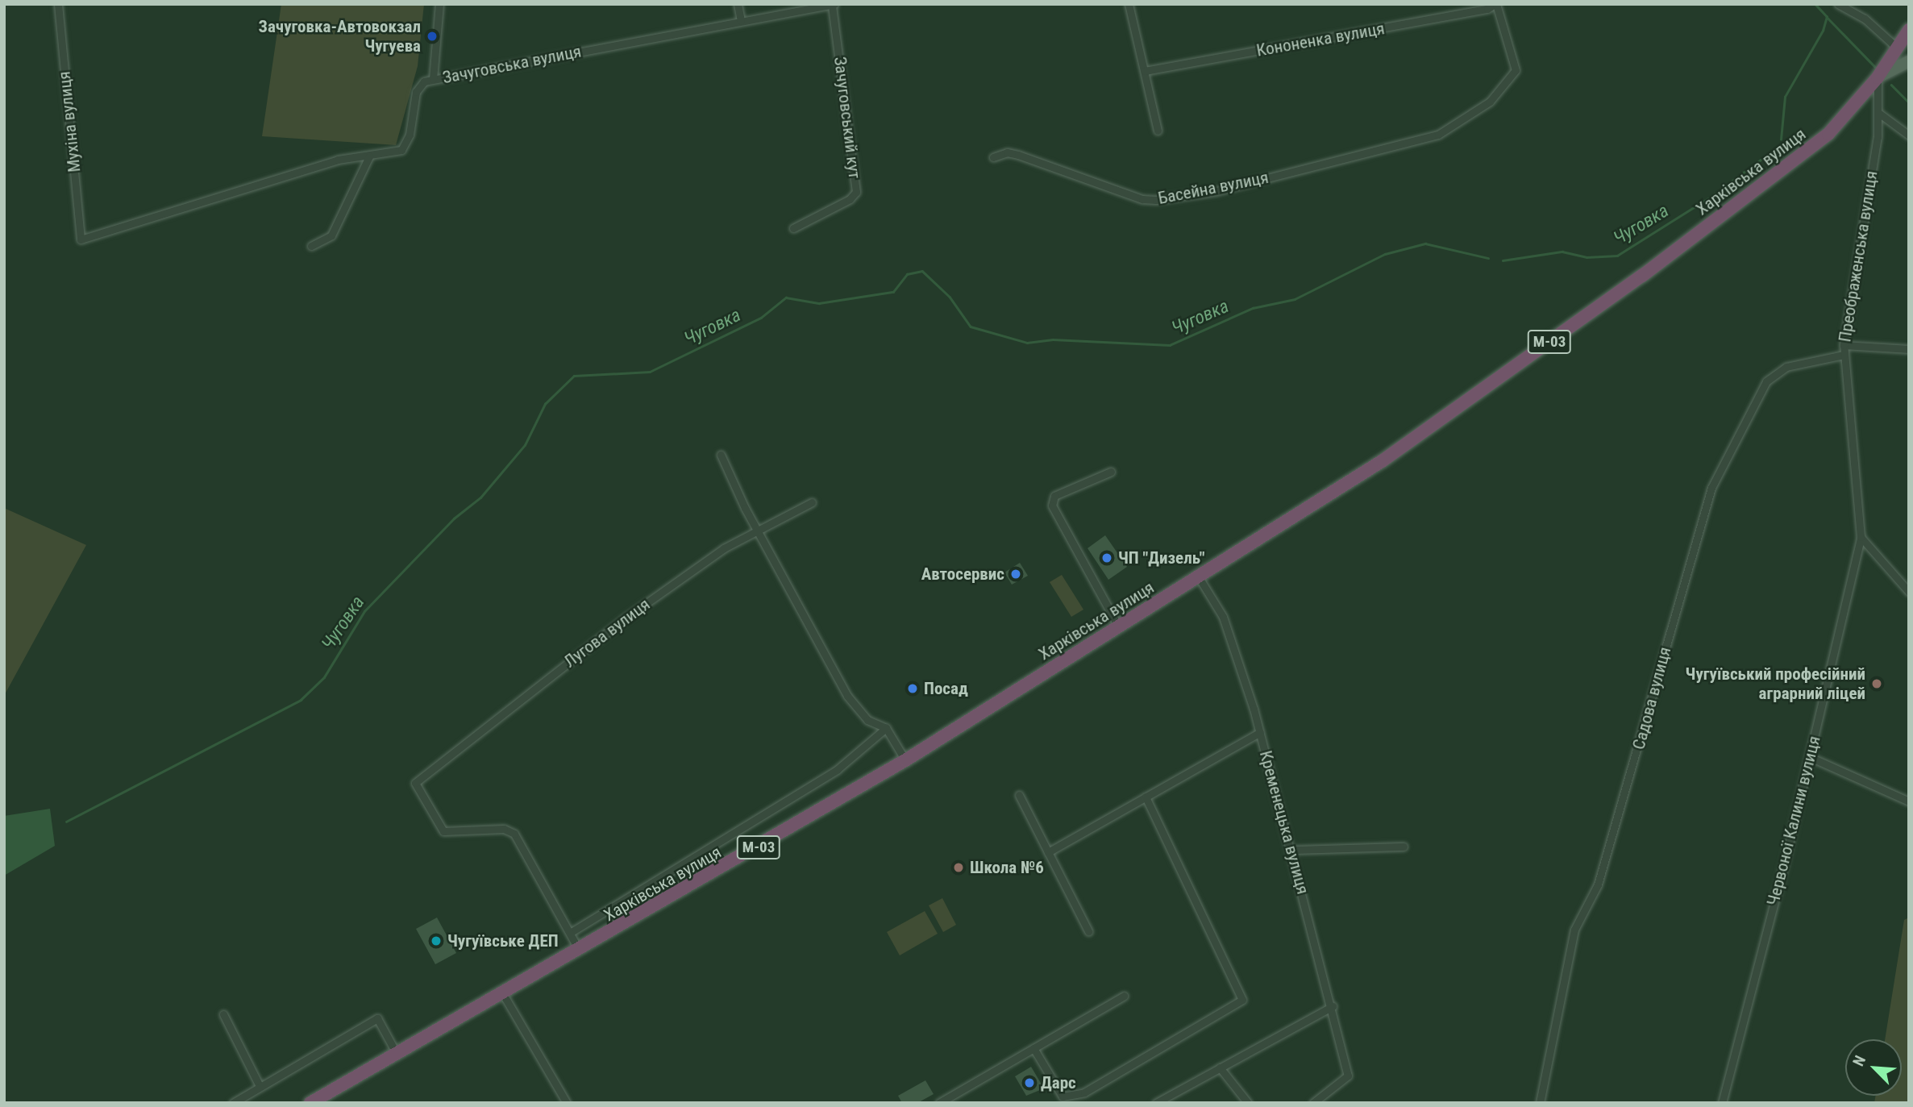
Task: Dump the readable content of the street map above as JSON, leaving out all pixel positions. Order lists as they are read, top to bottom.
{
  "streets": {
    "highway": ["Харківська вулиця", "М-03"],
    "street": [
      "Кононенка вулиця",
      "Зачуговська вулиця",
      "Зачуговський кут",
      "Мухіна вулиця",
      "Басейна вулиця",
      "Преображенська вулиця",
      "Лугова вулиця",
      "Садова вулиця",
      "Червоної Калини вулиця",
      "Кременецька вулиця"
    ]
  },
  "crossings": [
    ["Кононенка вулиця", "Басейна вулиця"],
    ["Зачуговська вулиця", "Зачуговський кут"],
    ["Зачуговська вулиця", "Мухіна вулиця"],
    ["Харківська вулиця", "Преображенська вулиця"],
    ["Харківська вулиця", "М-03"],
    ["Харківська вулиця", "Кременецька вулиця"],
    ["Преображенська вулиця", "М-03"],
    ["Преображенська вулиця", "Садова вулиця"],
    ["Преображенська вулиця", "Червоної Калини вулиця"]
  ],
  "water": ["Чуговка"],
  "places": [
    "Зачуговка-Автовокзал Чугуева",
    "ЧП \"Дизель\"",
    "Автосервис",
    "Чугуївський професійний аграрний ліцей",
    "Посад",
    "Школа №6",
    "Чугуївське ДЕП",
    "Дарс"
  ],
  "north": "top left"
}
